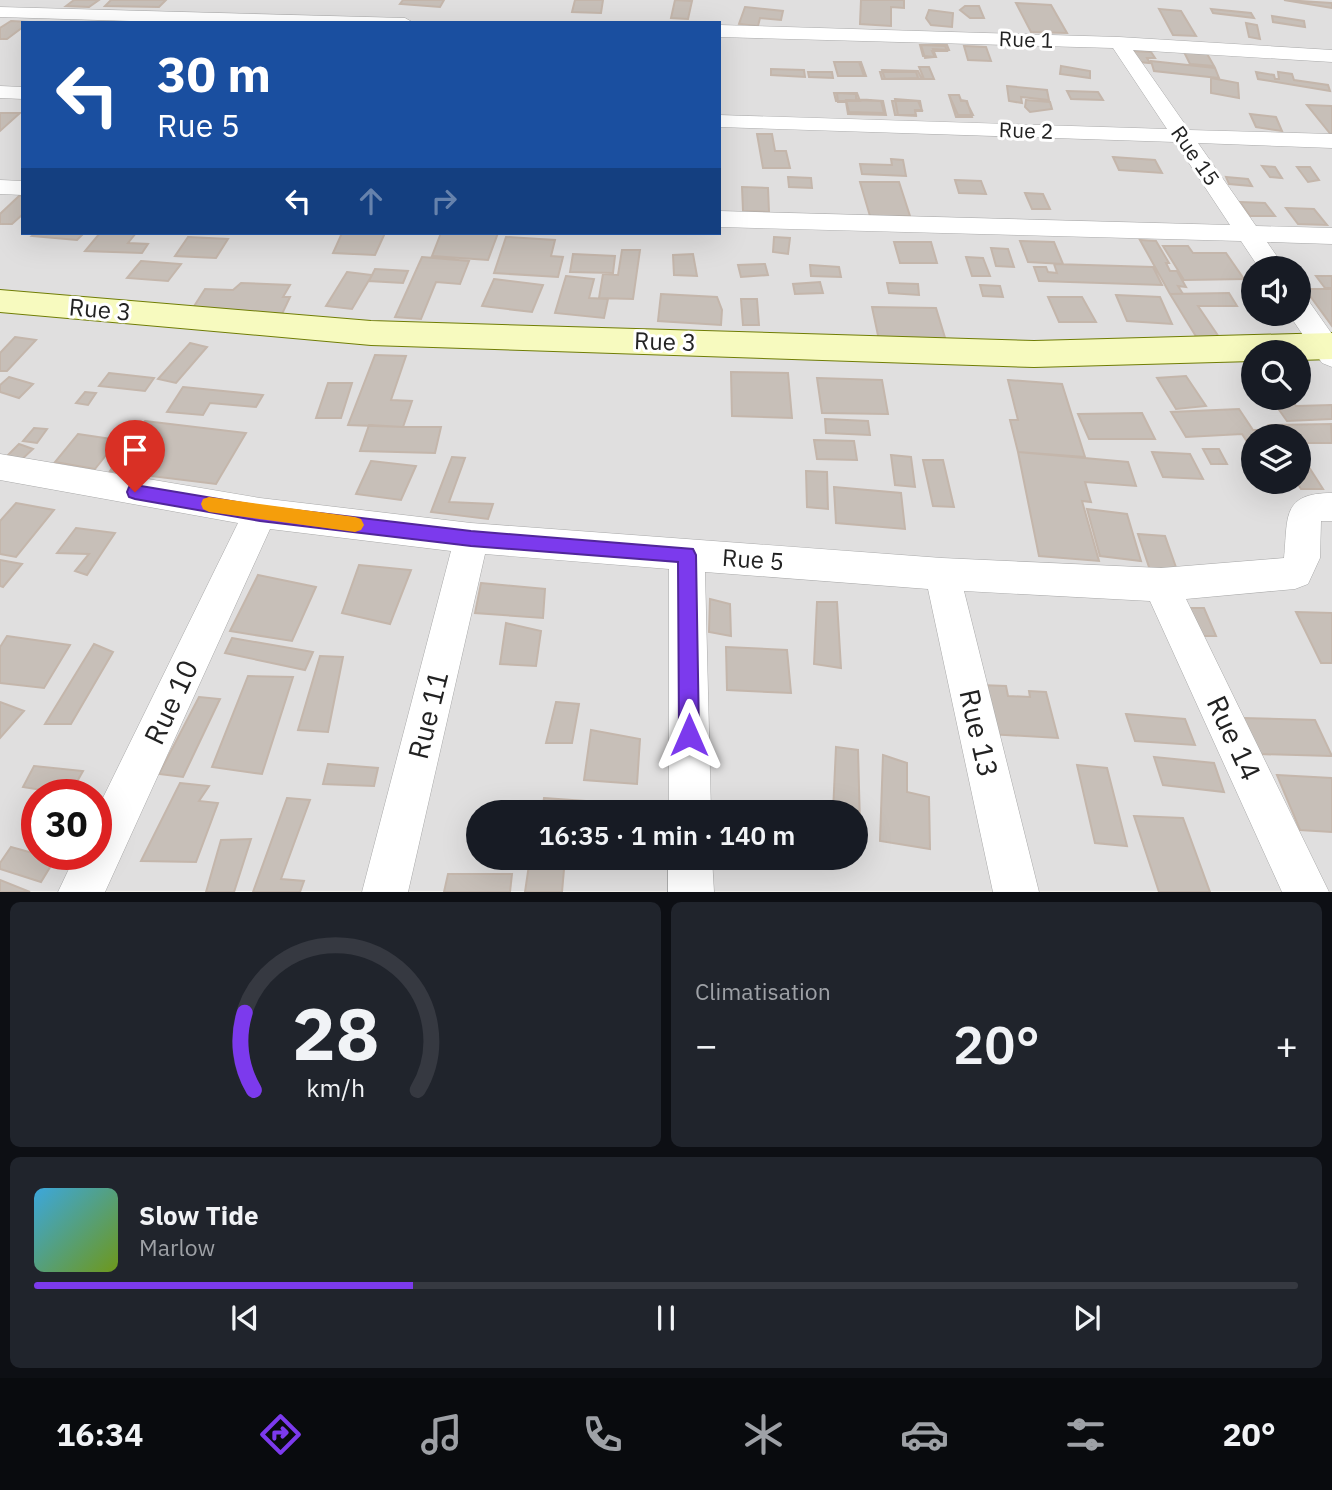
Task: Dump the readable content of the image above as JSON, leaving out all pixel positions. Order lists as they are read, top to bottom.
{
  "streets": {
    "street": [
      "Rue 1",
      "Rue 2",
      "Rue 15",
      "Rue 3",
      "Rue 5",
      "Rue 10",
      "Rue 11",
      "Rue 13",
      "Rue 14"
    ]
  },
  "crossings": [
    ["Rue 1", "Rue 15"],
    ["Rue 2", "Rue 15"],
    ["Rue 5", "Rue 10"],
    ["Rue 5", "Rue 11"],
    ["Rue 5", "Rue 13"],
    ["Rue 5", "Rue 14"]
  ],
  "page": {
    "turn": ["30 m", "Rue 5"],
    "limit": "30",
    "trip": "16:35 · 1 min · 140 m",
    "tile": "Climatisation",
    "heat": ["−", "20°", "+"],
    "song": ["Slow Tide", "Marlow"],
    "tabs": ["16:34", "20°"],
    "gauge": ["28", "km/h"]
  }
}
